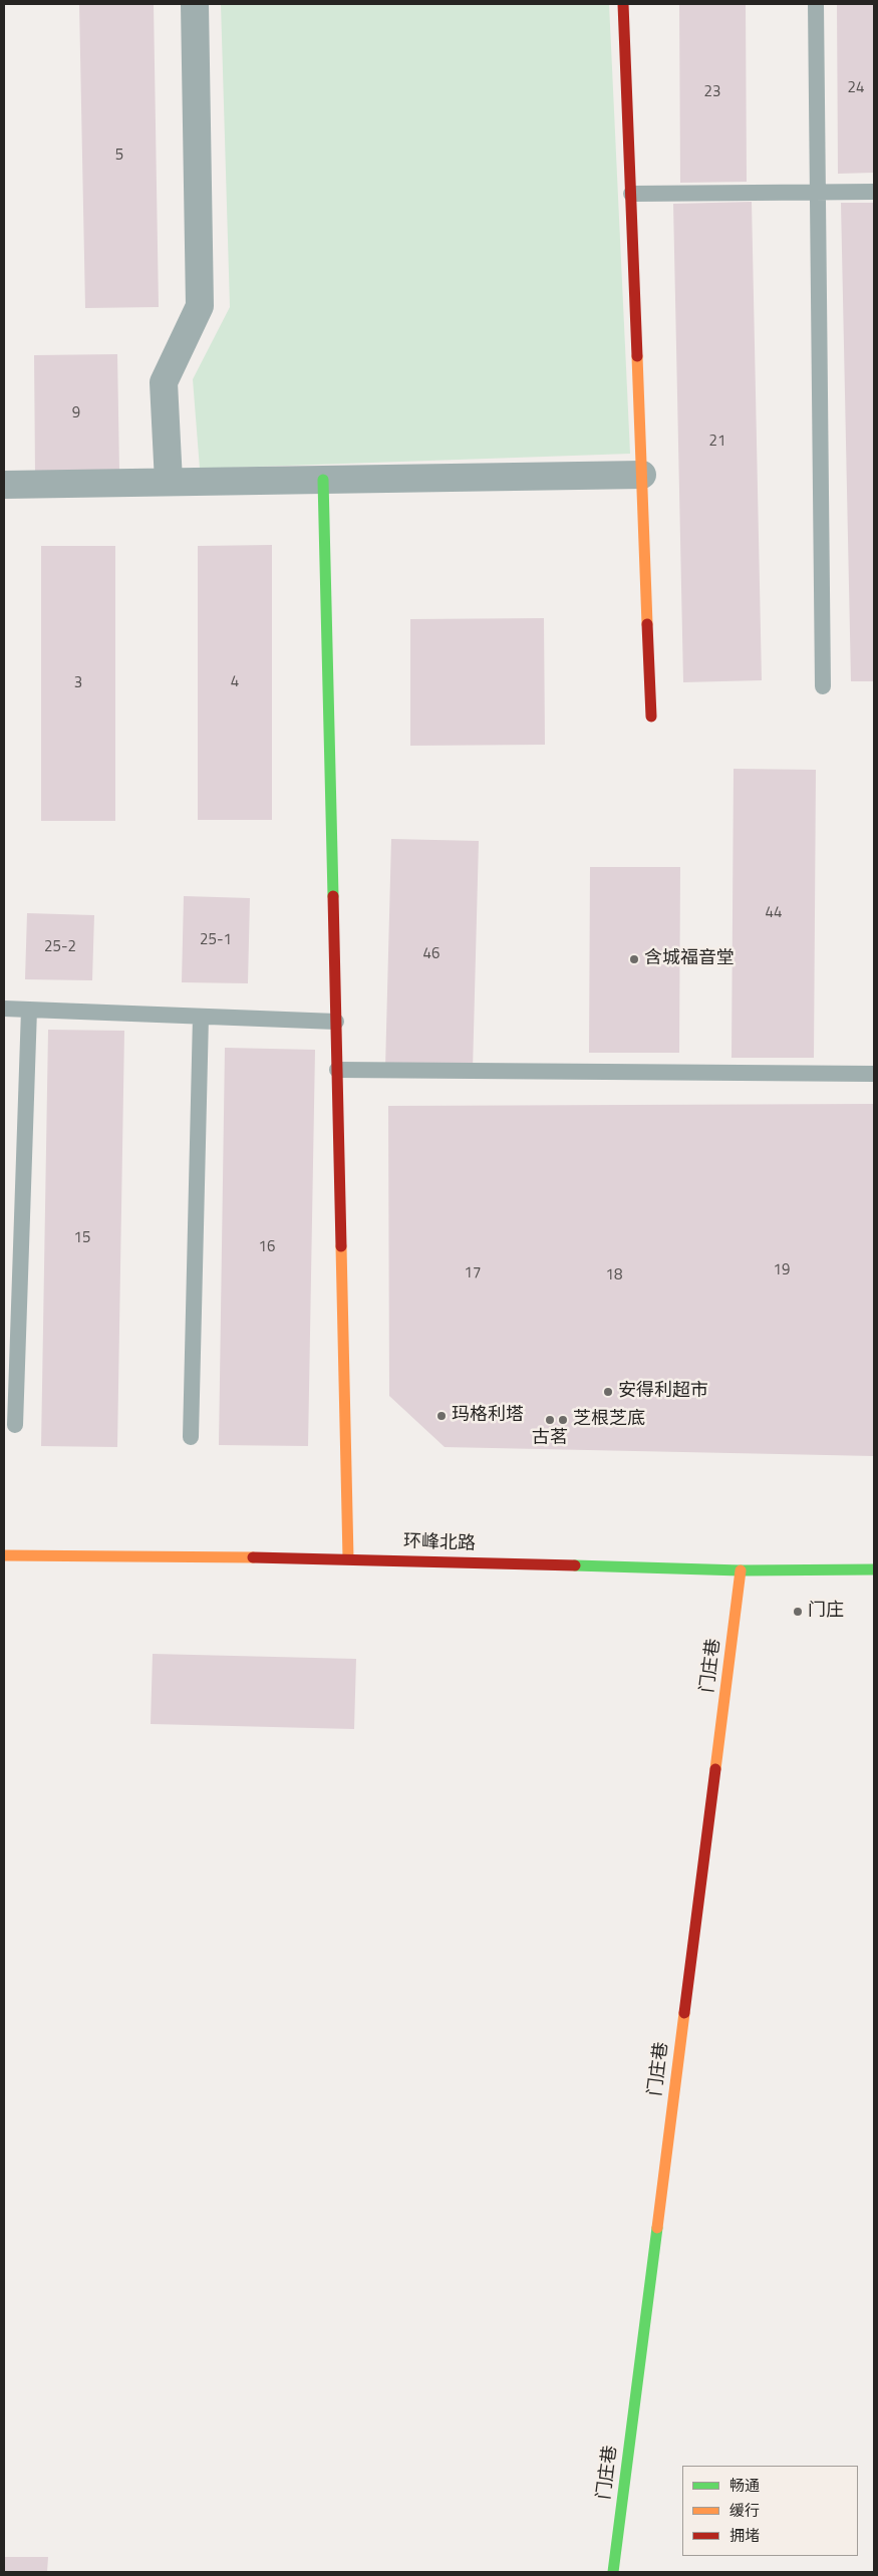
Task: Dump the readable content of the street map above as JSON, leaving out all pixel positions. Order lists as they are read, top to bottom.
{
  "streets": {
    "street": ["环峰北路", "门庄巷"]
  },
  "crossings": [
    ["环峰北路", "门庄巷"]
  ],
  "places": [
    "含城福音堂",
    "安得利超市",
    "玛格利塔",
    "古茗",
    "芝根芝底",
    "门庄"
  ],
  "house_numbers": [
    "24",
    "23",
    "5",
    "9",
    "21",
    "4",
    "3",
    "44",
    "25-1",
    "25-2",
    "46",
    "15",
    "16",
    "19",
    "17",
    "18"
  ],
  "legend": ["畅通", "缓行", "拥堵"]
}
